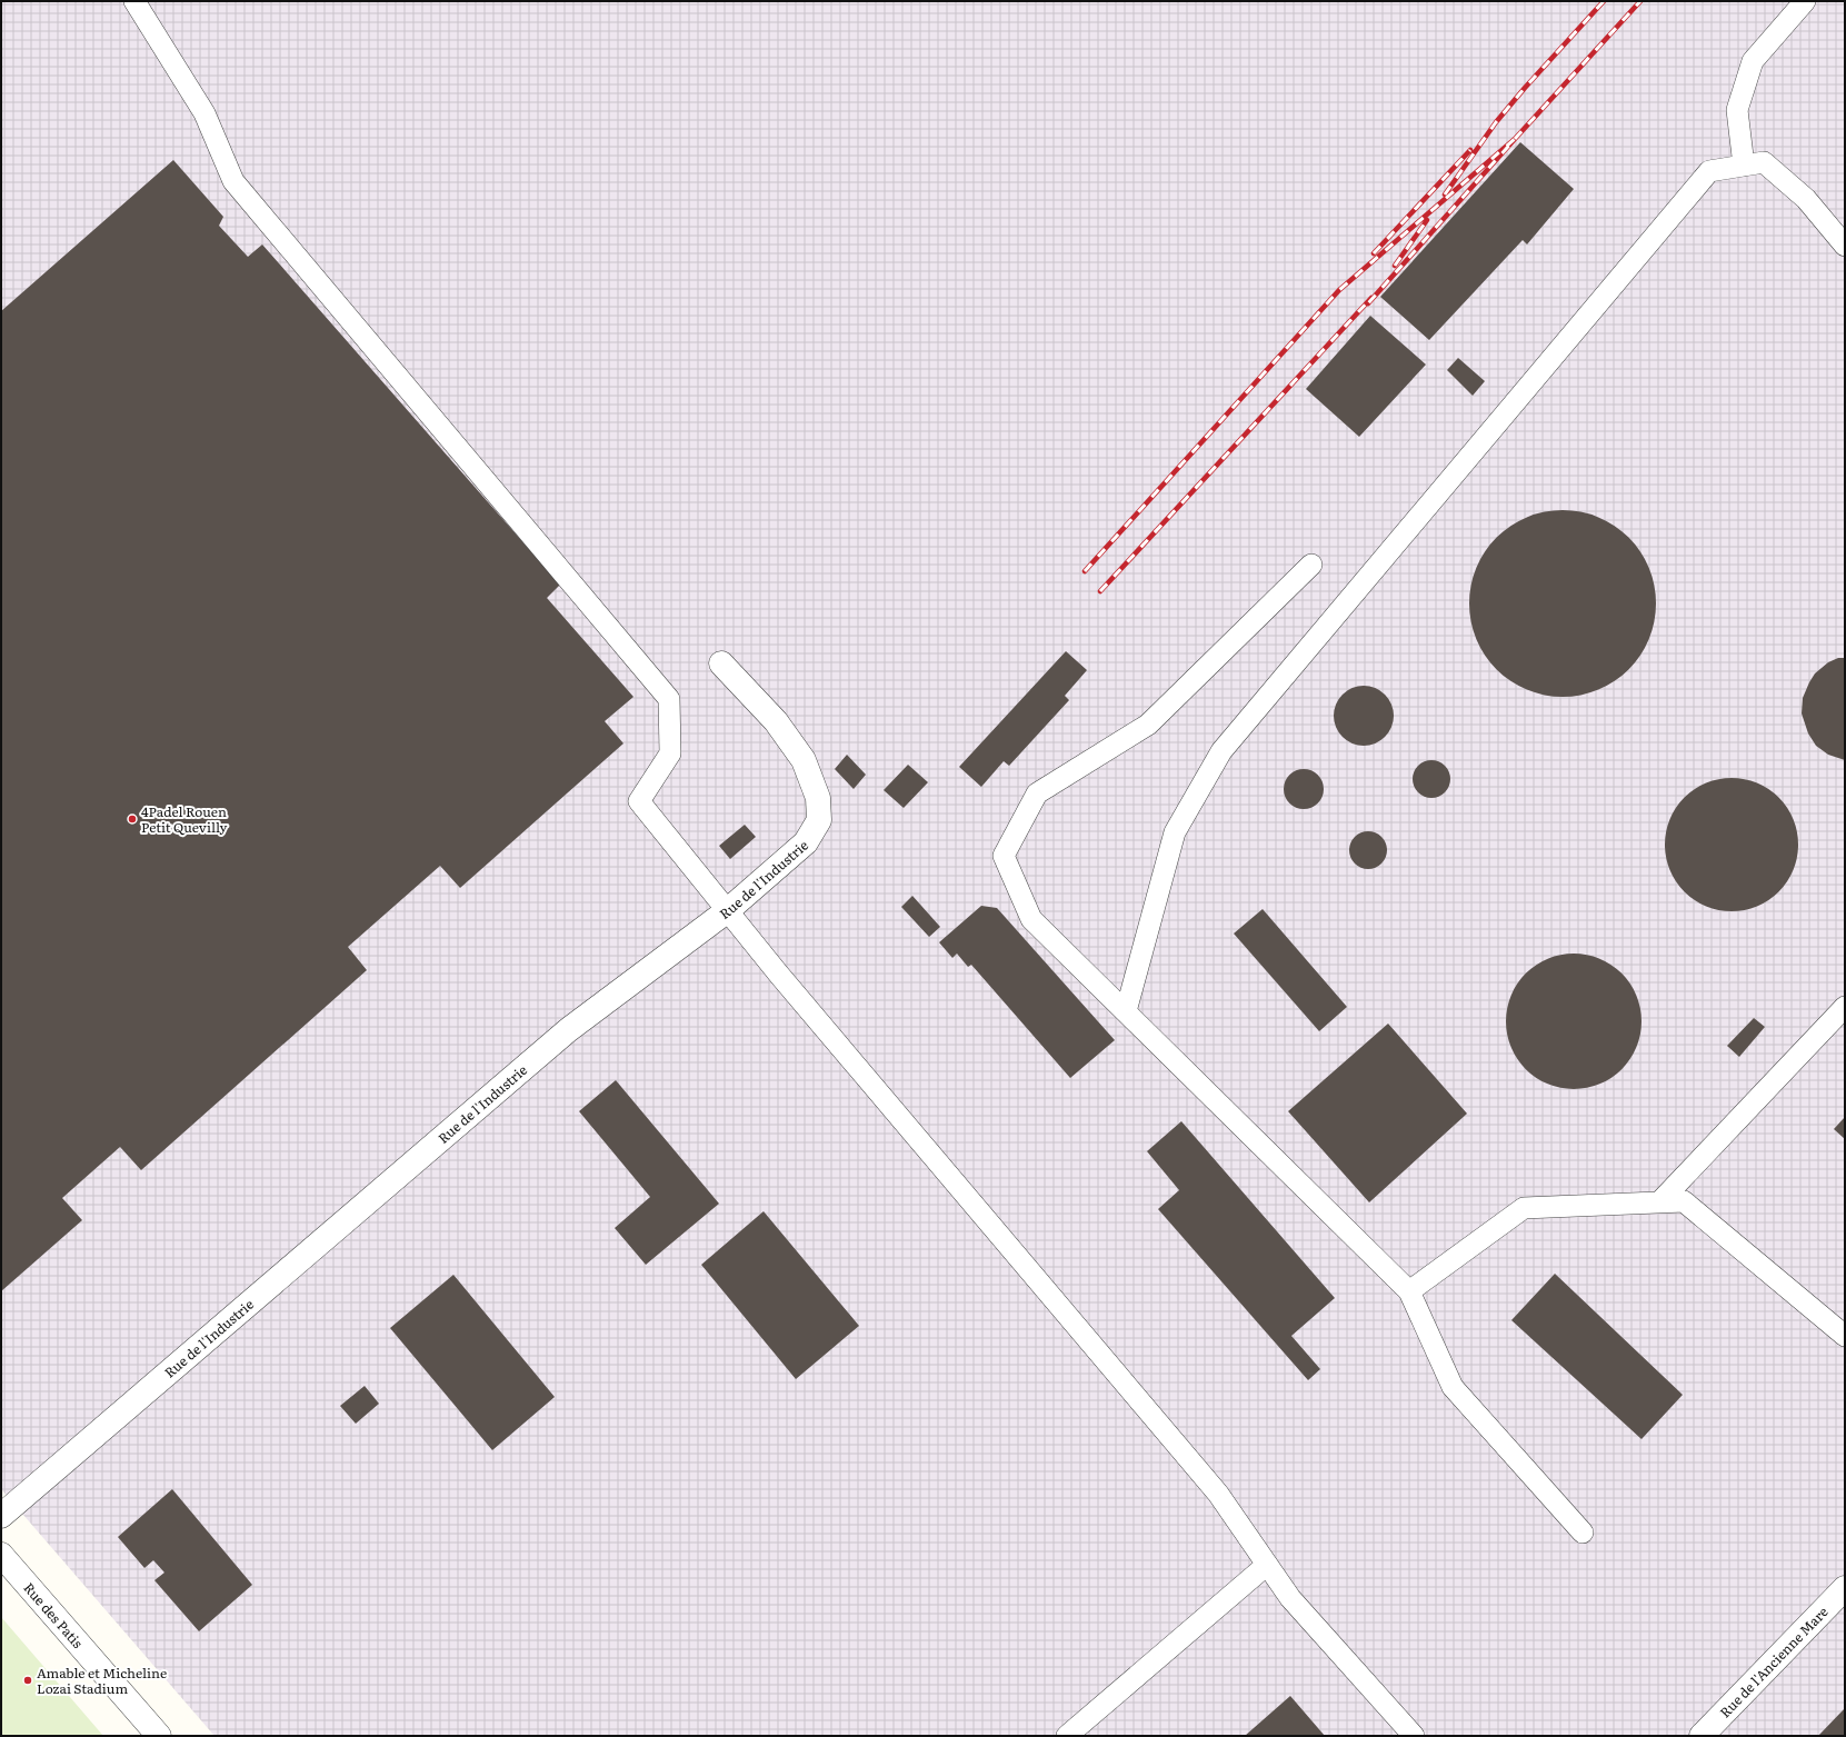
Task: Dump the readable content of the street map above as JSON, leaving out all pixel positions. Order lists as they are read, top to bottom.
{
  "streets": {
    "street": ["Rue de l'Industrie", "Rue des Patis", "Rue de l'Ancienne Mare"]
  },
  "places": ["4Padel Rouen Petit Quevilly", "Amable et Micheline Lozai Stadium"]
}
